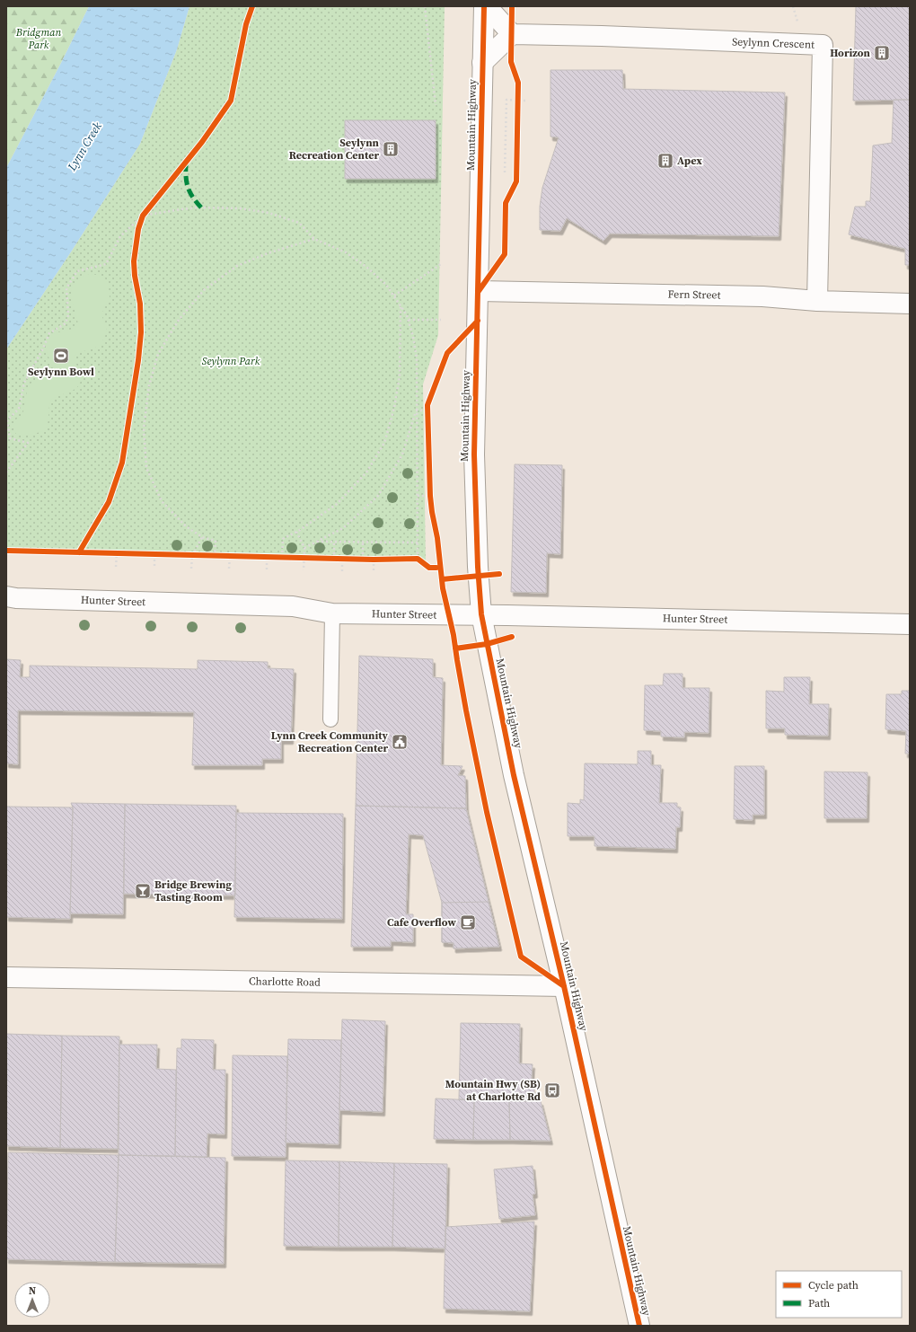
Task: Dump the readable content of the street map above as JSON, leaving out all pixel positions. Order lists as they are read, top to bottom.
{
  "streets": {
    "street": [
      "Seylynn Crescent",
      "Mountain Highway",
      "Fern Street",
      "Hunter Street",
      "Charlotte Road"
    ]
  },
  "crossings": [
    ["Seylynn Crescent", "Fern Street"],
    ["Mountain Highway", "Fern Street"],
    ["Mountain Highway", "Hunter Street"],
    ["Mountain Highway", "Charlotte Road"]
  ],
  "water": ["Lynn Creek"],
  "parks": ["Bridgman Park", "Seylynn Park"],
  "places": {
    "building": ["Horizon", "Seylynn Recreation Center", "Apex"],
    "sports": ["Seylynn Bowl"],
    "public building": ["Lynn Creek Community Recreation Center"],
    "bar": ["Bridge Brewing Tasting Room"],
    "cafe": ["Cafe Overflow"],
    "bus stop": ["Mountain Hwy (SB) at Charlotte Rd"]
  },
  "legend": ["Cycle path", "Path"],
  "north": "top"
}
